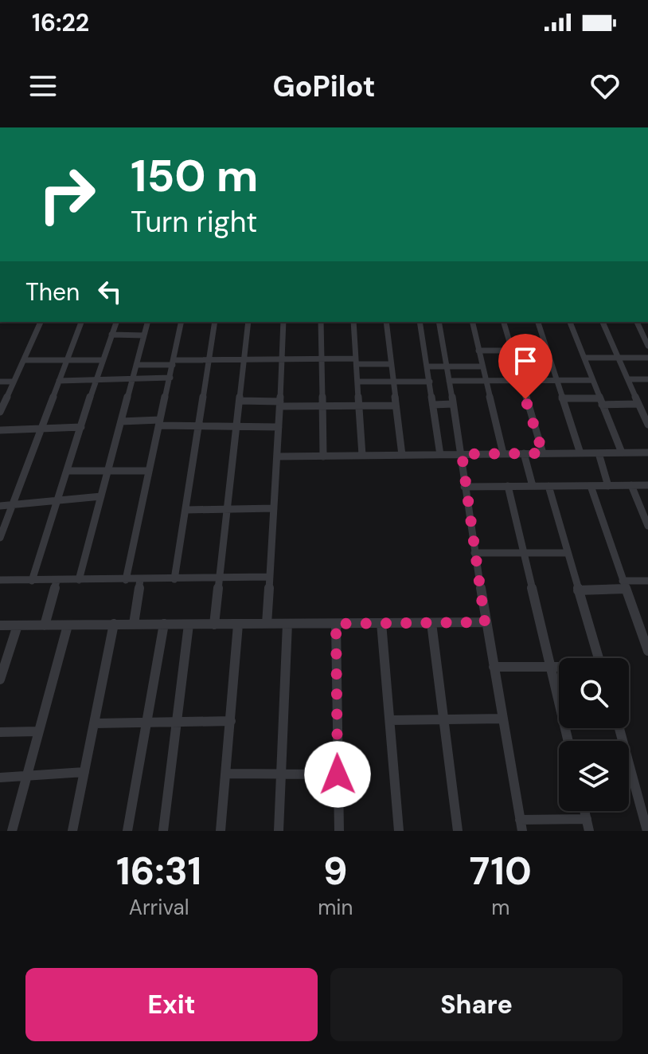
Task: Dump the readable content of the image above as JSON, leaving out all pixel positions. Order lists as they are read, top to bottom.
{
  "page": {
    "status": "16:22",
    "header": "GoPilot",
    "turn": ["150 m", "Turn right"],
    "then": "Then",
    "eta": [
      "16:31",
      "Arrival",
      "9",
      "min",
      "710",
      "m"
    ],
    "buttons": ["Exit", "Share"]
  }
}
